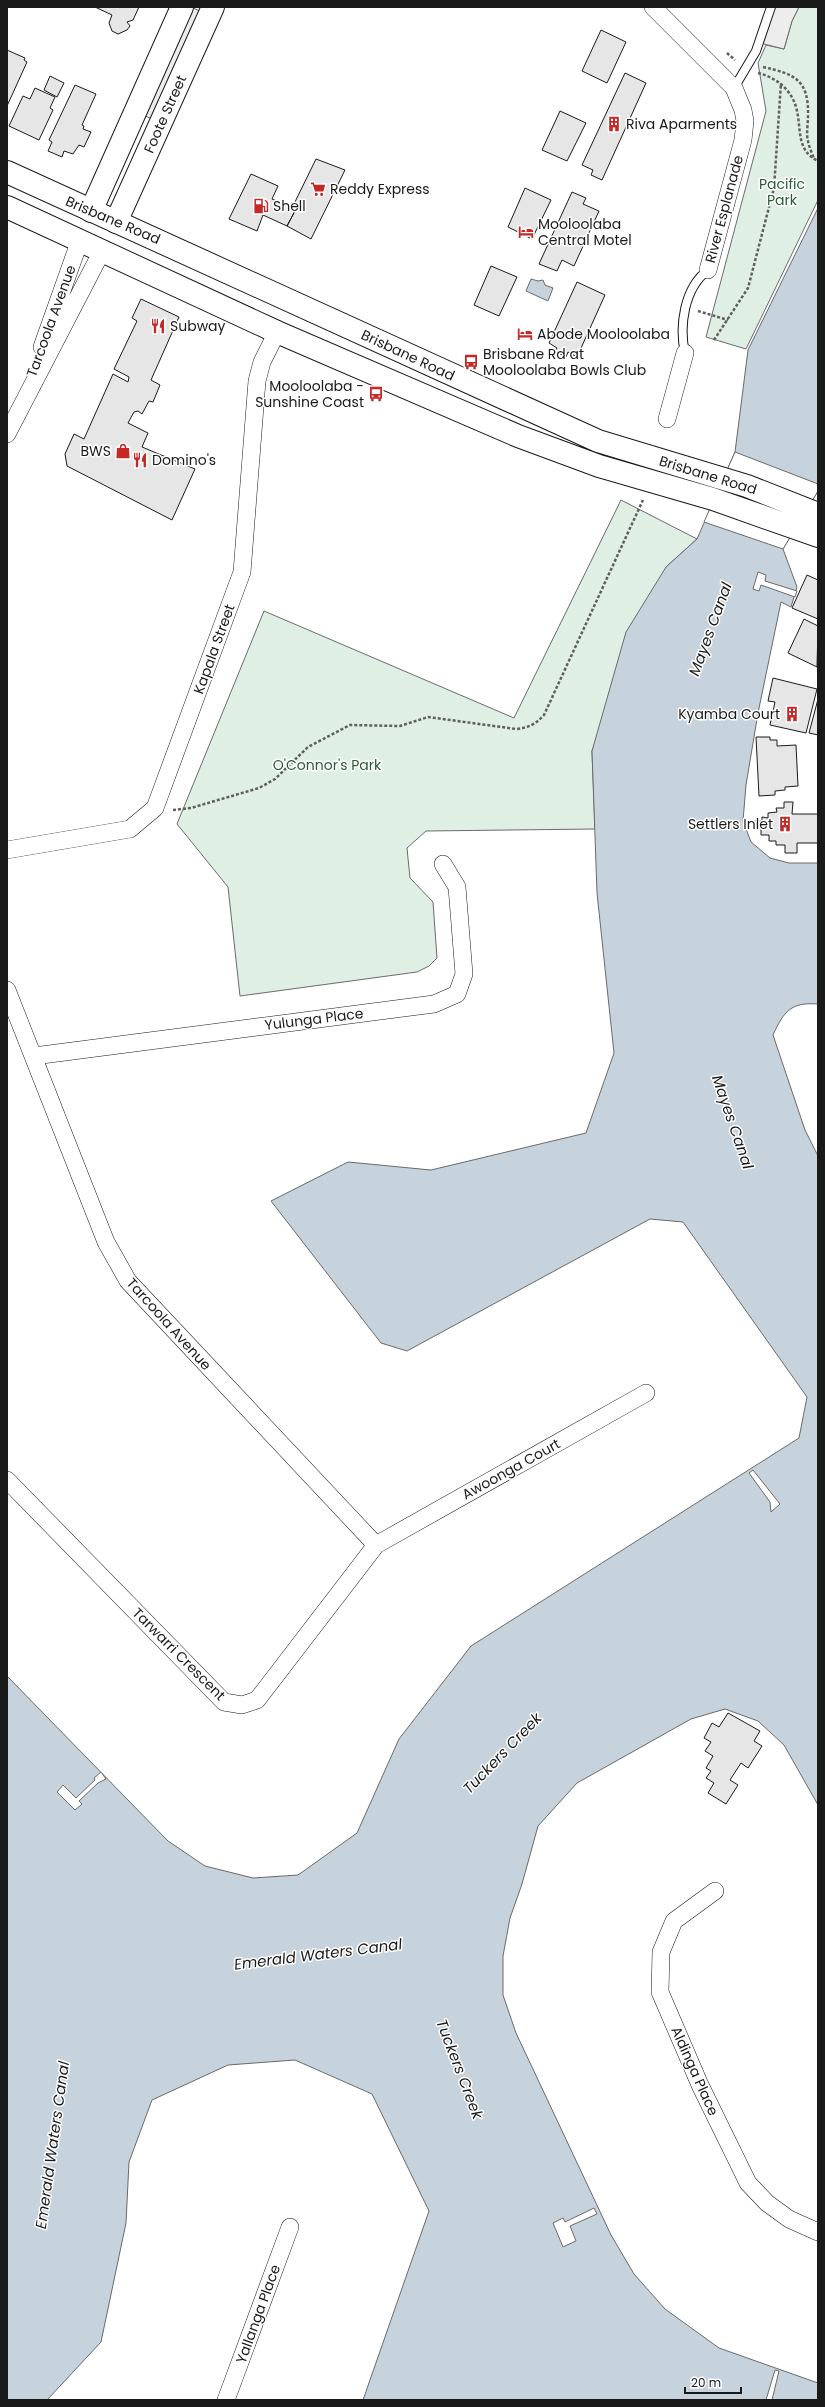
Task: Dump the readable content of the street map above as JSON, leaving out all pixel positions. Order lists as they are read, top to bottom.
{
  "streets": {
    "main road": ["Foote Street", "Brisbane Road"],
    "street": [
      "River Esplanade",
      "Tarcoola Avenue",
      "Kapala Street",
      "Yulunga Place",
      "Awoonga Court",
      "Tarwarri Crescent",
      "Aldinga Place",
      "Yallanga Place"
    ]
  },
  "crossings": [
    ["Foote Street", "Brisbane Road"],
    ["Foote Street", "Tarcoola Avenue"],
    ["Brisbane Road", "Tarcoola Avenue"],
    ["Brisbane Road", "Kapala Street"],
    ["Tarcoola Avenue", "Yulunga Place"],
    ["Tarcoola Avenue", "Awoonga Court"],
    ["Tarcoola Avenue", "Tarwarri Crescent"],
    ["Awoonga Court", "Tarwarri Crescent"]
  ],
  "water": ["Mayes Canal", "Tuckers Creek", "Emerald Waters Canal"],
  "parks": ["Pacific Park", "O'Connor's Park"],
  "places": {
    "building": ["Riva Aparments", "Kyamba Court", "Settlers Inlet"],
    "supermarket": ["Reddy Express"],
    "fuel station": ["Shell"],
    "hotel": ["Mooloolaba Central Motel", "Abode Mooloolaba"],
    "restaurant": ["Subway", "Domino's"],
    "bus stop": ["Brisbane Rd at Mooloolaba Bowls Club", "Mooloolaba - Sunshine Coast"],
    "shop": ["BWS"]
  },
  "scale_bar": "20 m"
}
